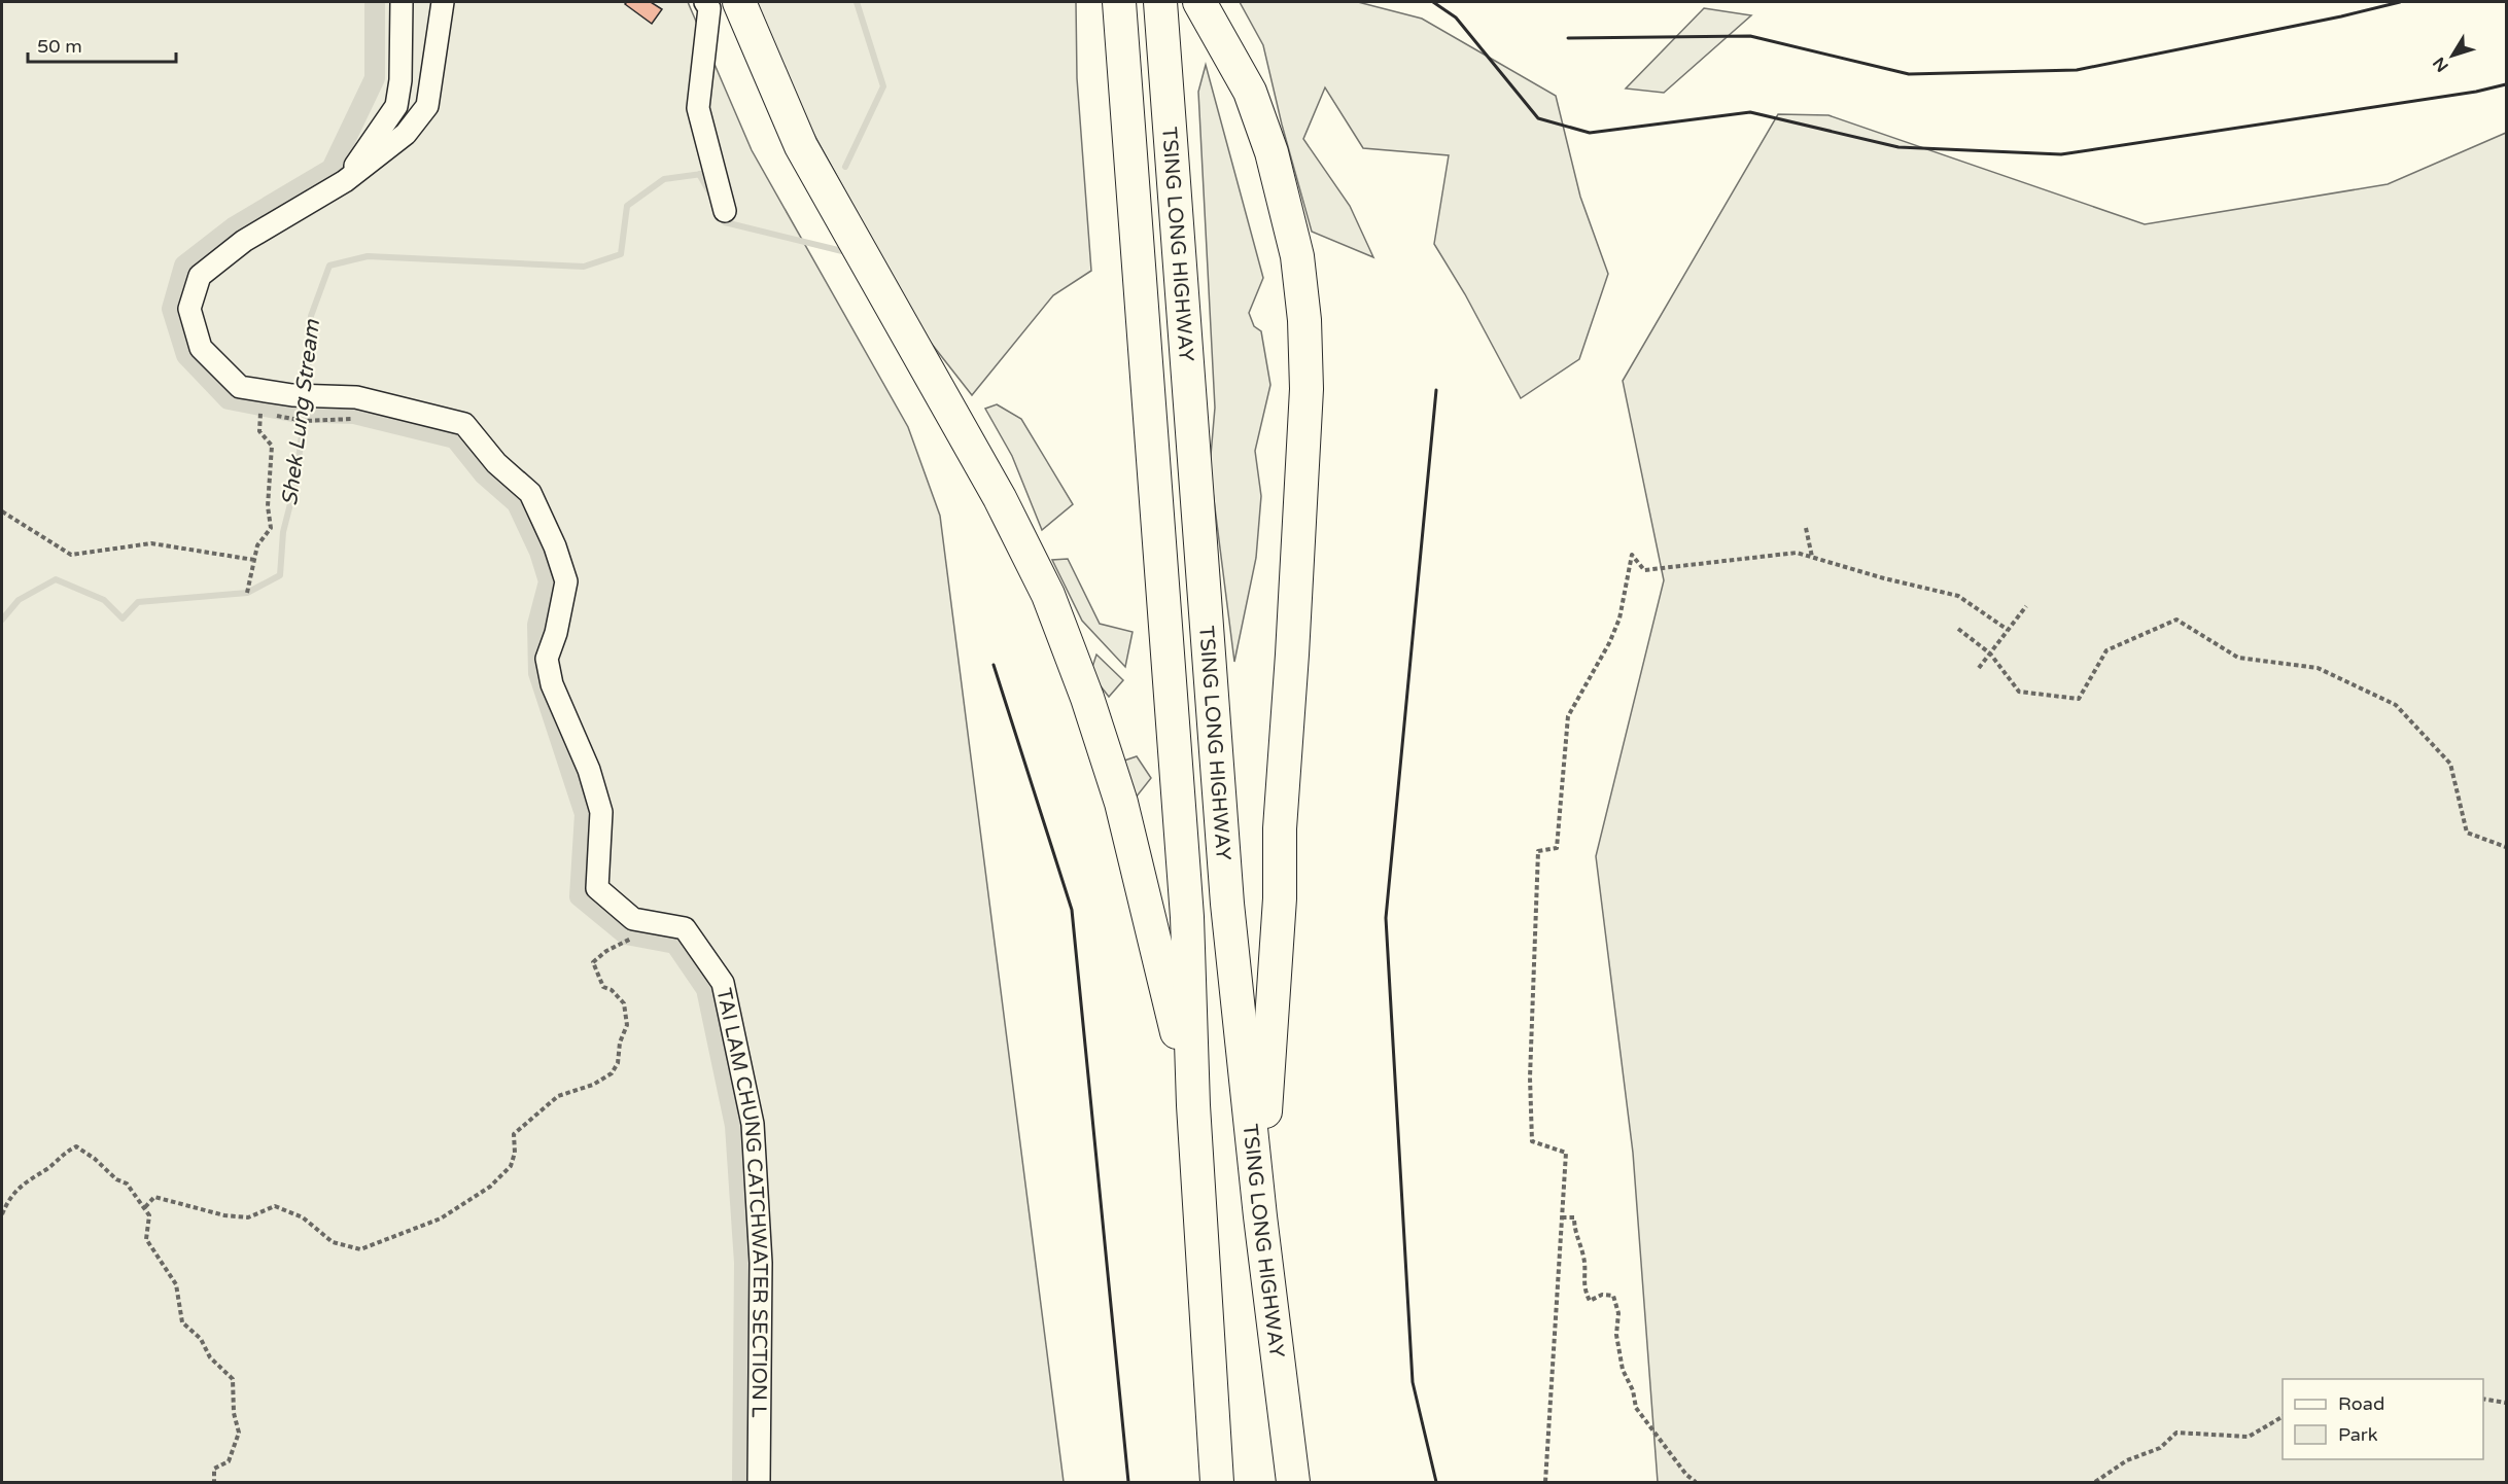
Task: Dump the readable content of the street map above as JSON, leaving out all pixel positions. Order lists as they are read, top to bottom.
{
  "streets": {
    "highway": ["TSING LONG HIGHWAY"],
    "lane": ["TAI LAM CHUNG CATCHWATER SECTION L"]
  },
  "water": ["Shek Lung Stream"],
  "legend": ["Road", "Park"],
  "scale_bar": "50 m",
  "north": "bottom left"
}
